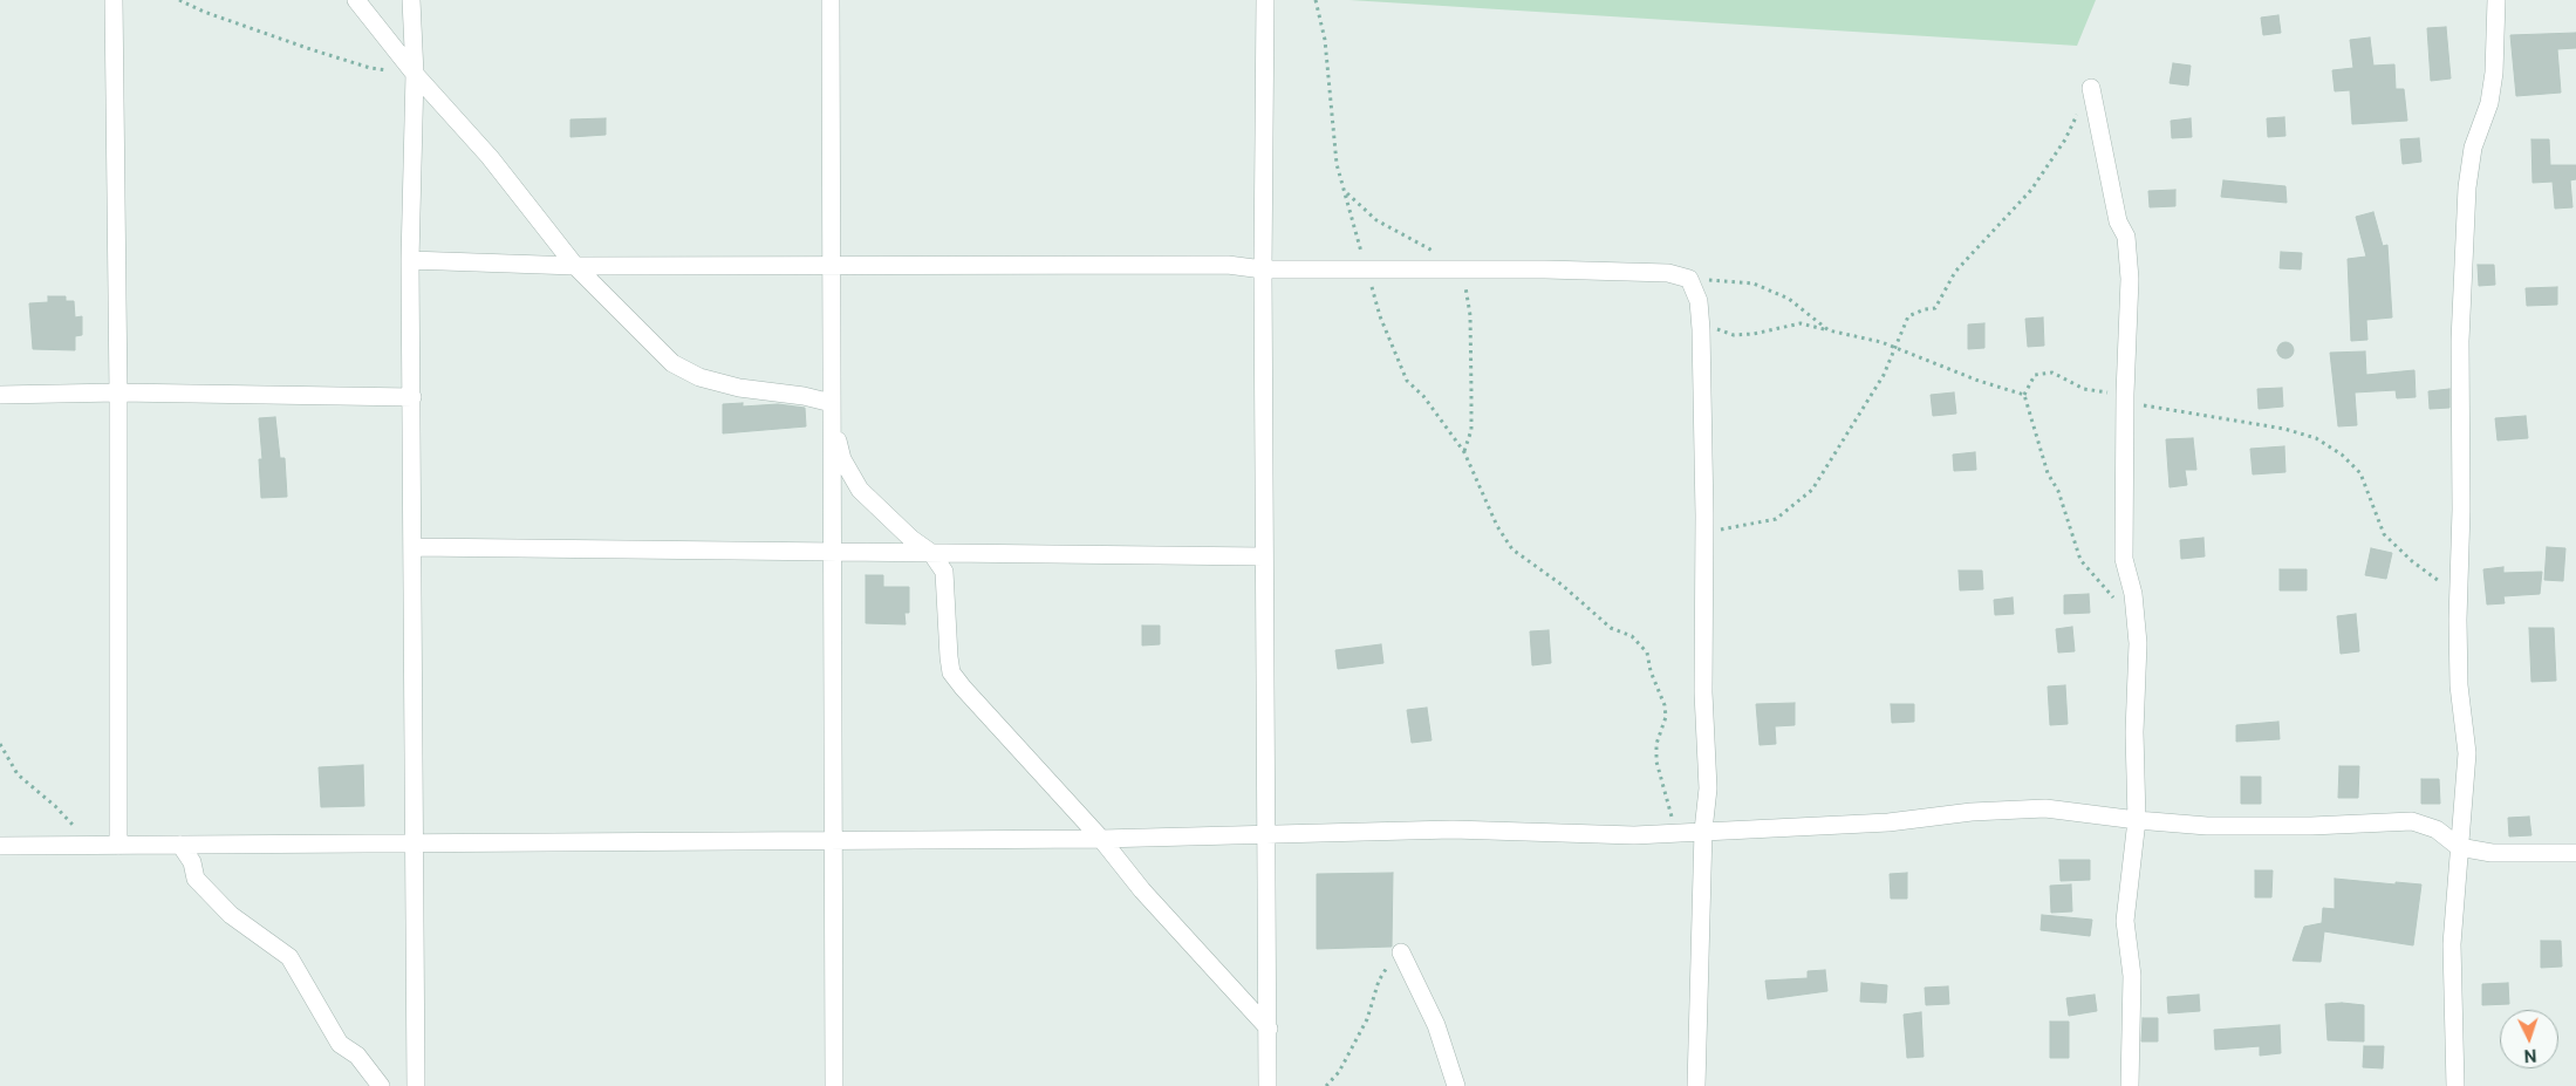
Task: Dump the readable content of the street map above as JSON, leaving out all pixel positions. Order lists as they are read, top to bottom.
{
  "north": "bottom"
}
